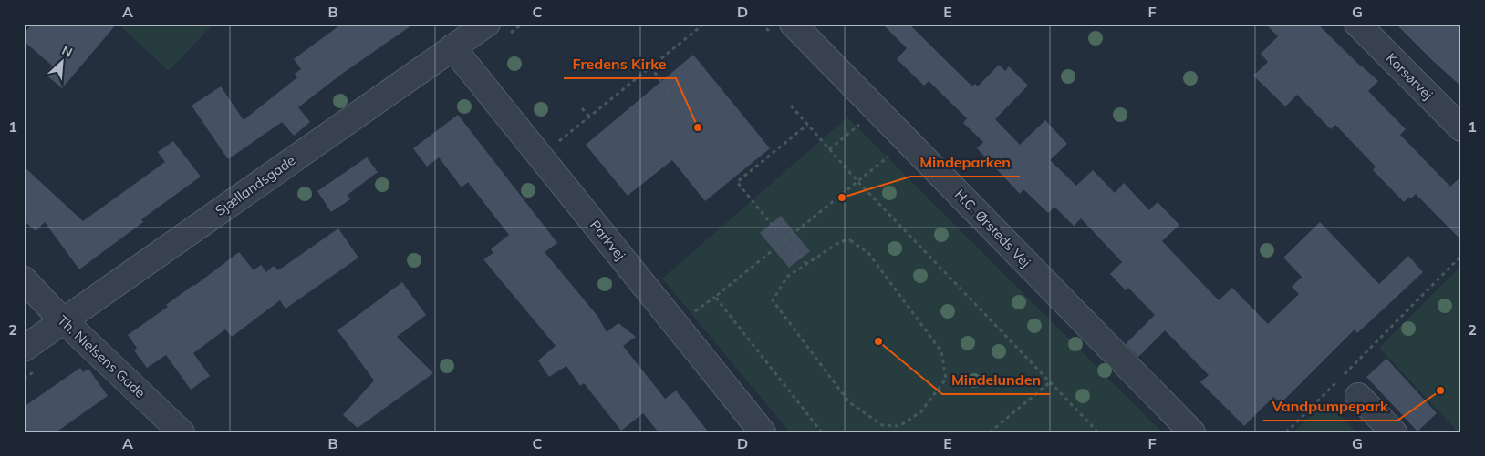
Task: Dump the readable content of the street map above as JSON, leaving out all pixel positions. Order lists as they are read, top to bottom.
{
  "streets": {
    "street": [
      "Korsørvej",
      "Sjællandsgade",
      "H.C. Ørsteds Vej",
      "Parkvej",
      "Th. Nielsens Gade"
    ]
  },
  "crossings": [
    ["Sjællandsgade", "Parkvej"],
    ["Sjællandsgade", "Th. Nielsens Gade"]
  ],
  "places": [
    "Fredens Kirke",
    "Mindeparken",
    "Mindelunden",
    "Vandpumpepark"
  ],
  "north": "top right",
  "grid": {
    "columns": [
      "A",
      "B",
      "C",
      "D",
      "E",
      "F",
      "G"
    ],
    "rows": ["1", "2"]
  }
}
